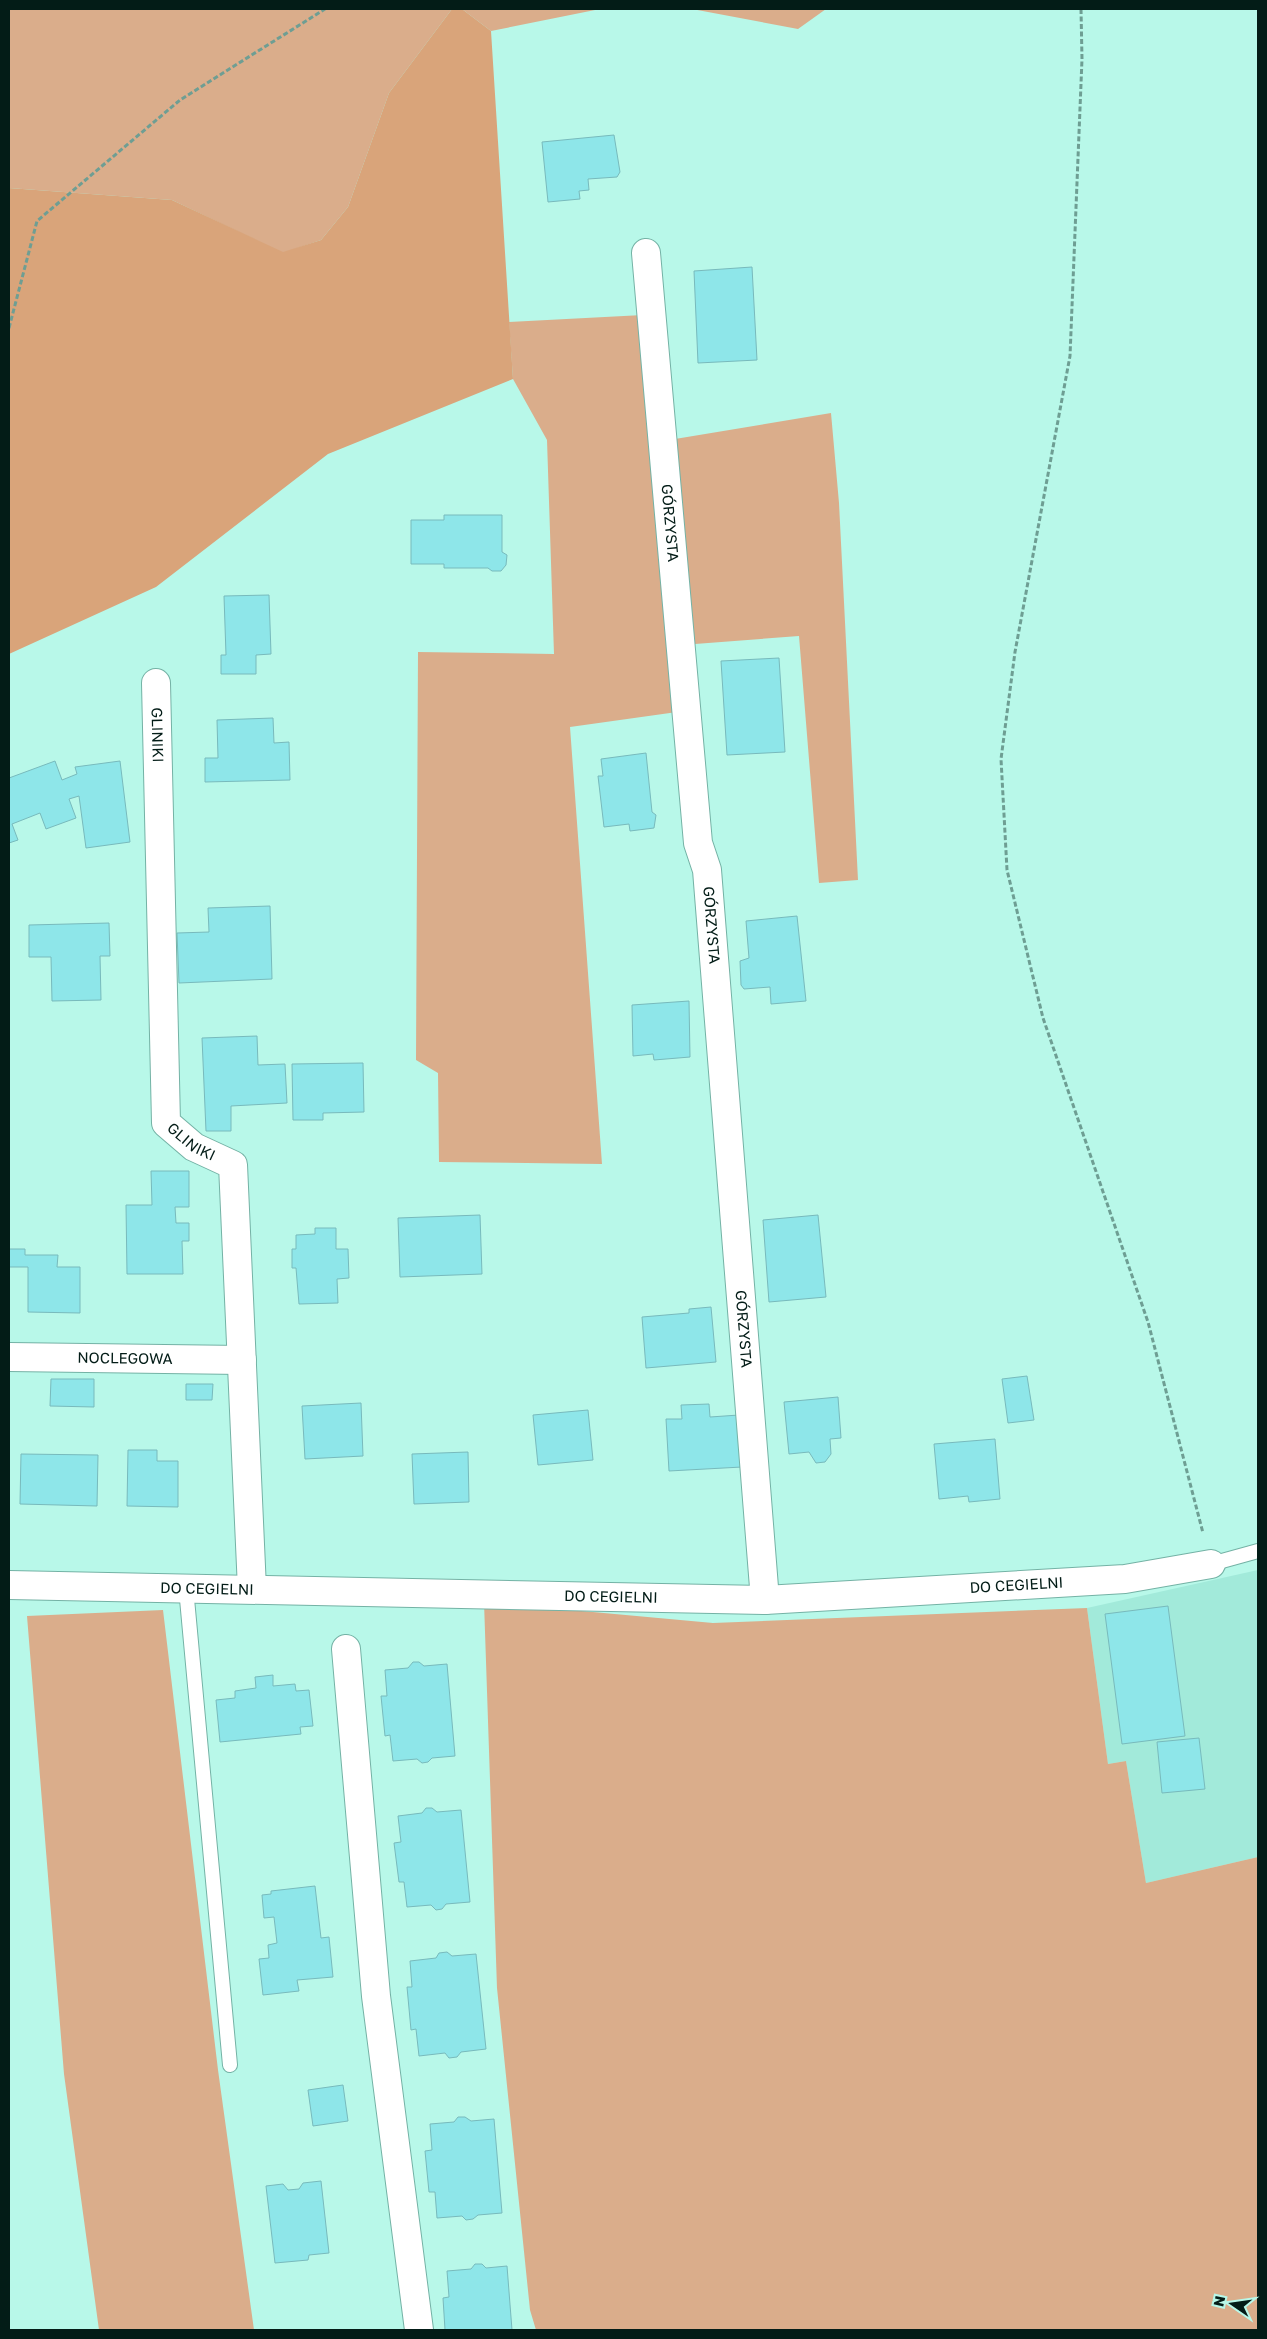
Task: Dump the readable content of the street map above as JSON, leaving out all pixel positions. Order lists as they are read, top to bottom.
{
  "streets": {
    "street": [
      "GÓRZYSTA",
      "GLINIKI",
      "NOCLEGOWA",
      "DO CEGIELNI"
    ]
  },
  "crossings": [
    ["GÓRZYSTA", "DO CEGIELNI"],
    ["GLINIKI", "NOCLEGOWA"],
    ["GLINIKI", "DO CEGIELNI"]
  ],
  "north": "left"
}
